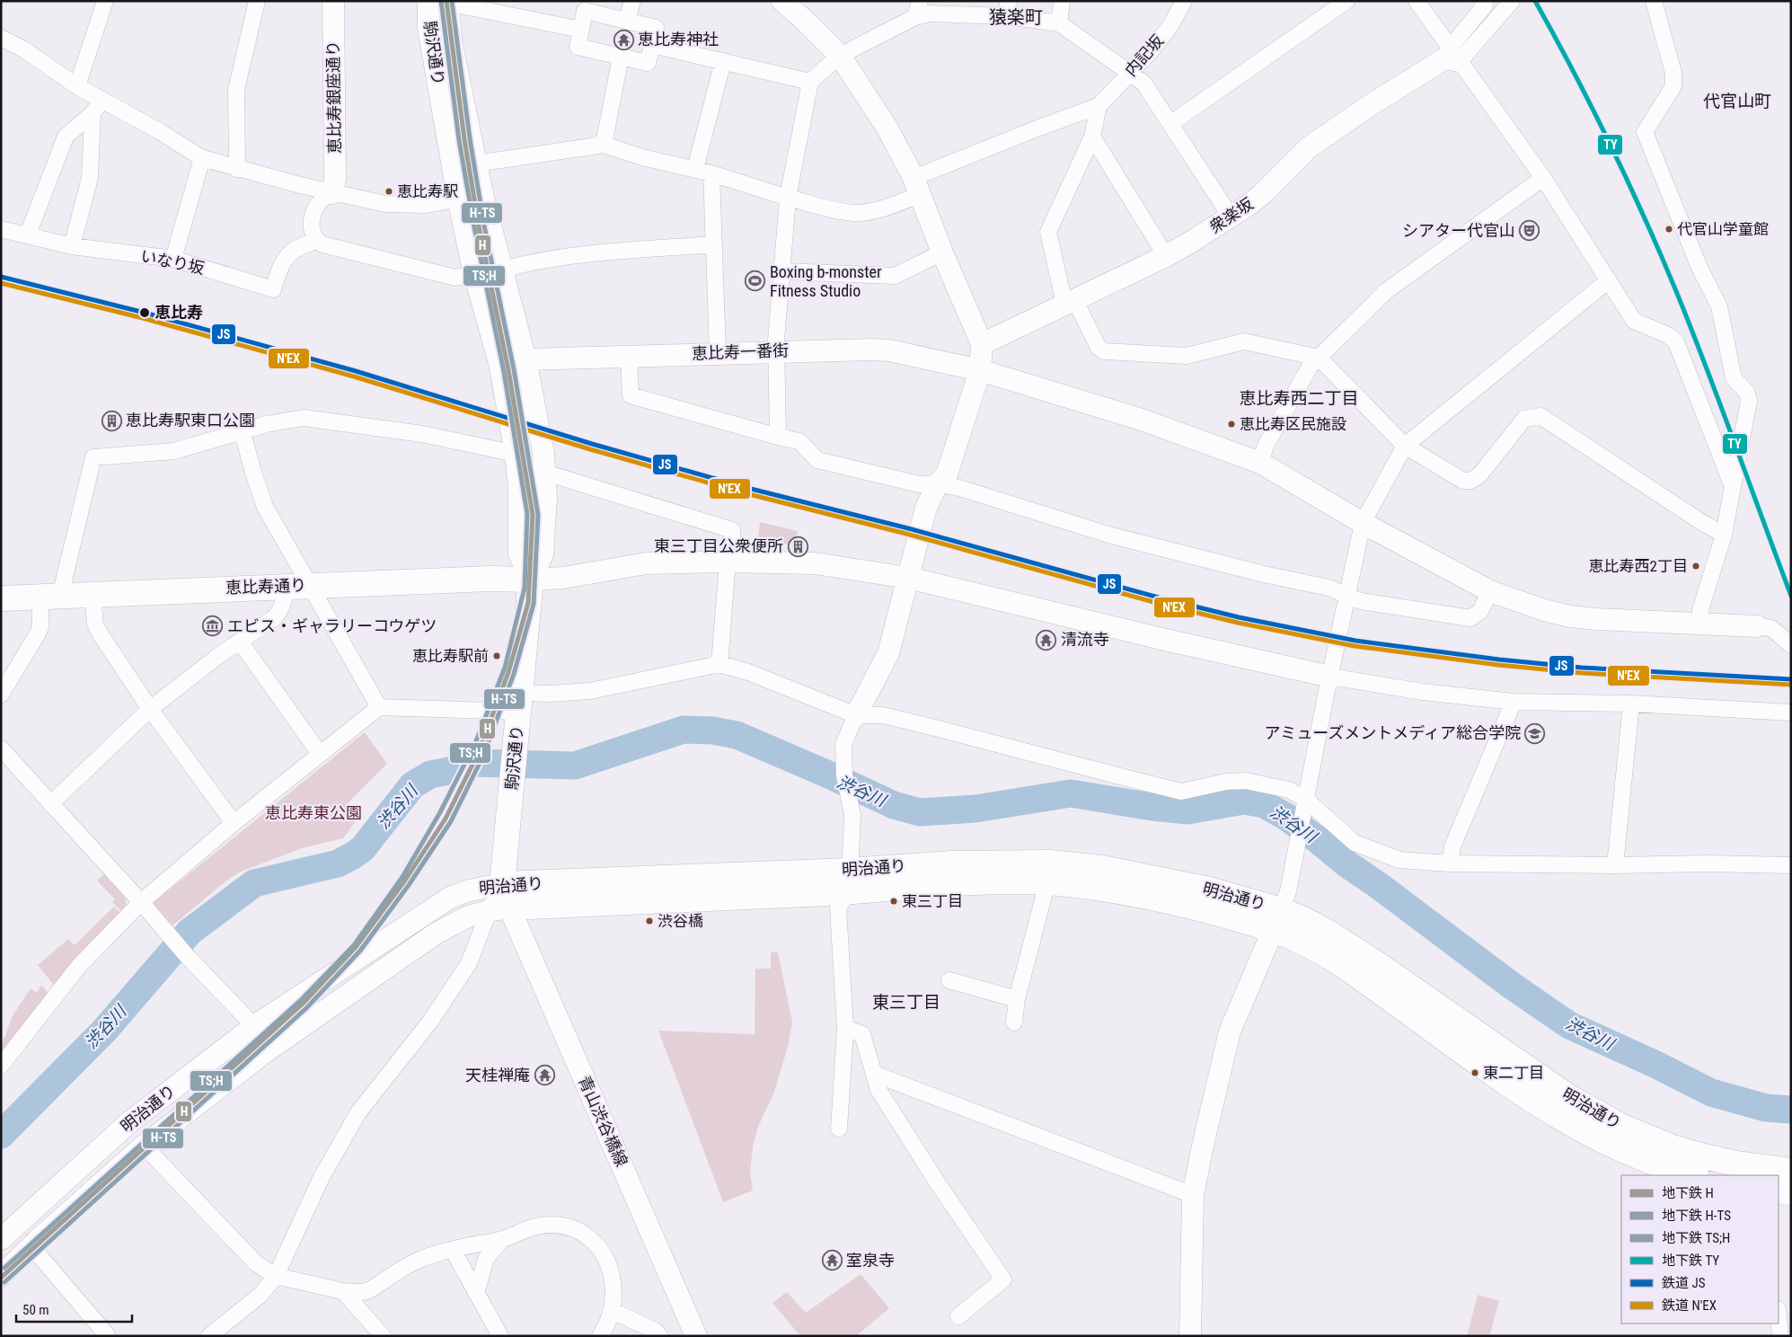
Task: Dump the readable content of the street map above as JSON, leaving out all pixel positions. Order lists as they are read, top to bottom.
{
  "streets": {
    "main road": ["駒沢通り", "恵比寿通り", "明治通り"],
    "street": [
      "内記坂",
      "恵比寿銀座通り",
      "衆楽坂",
      "いなり坂",
      "恵比寿一番街",
      "青山渋谷橋線"
    ]
  },
  "crossings": [
    ["駒沢通り", "恵比寿一番街"],
    ["駒沢通り", "恵比寿通り"],
    ["駒沢通り", "明治通り"],
    ["駒沢通り", "青山渋谷橋線"],
    ["明治通り", "青山渋谷橋線"]
  ],
  "districts": [
    "猿楽町",
    "代官山町",
    "恵比寿西二丁目",
    "東三丁目"
  ],
  "water": ["渋谷川"],
  "parks": ["恵比寿東公園"],
  "places": {
    "temple": [
      "恵比寿神社",
      "清流寺",
      "天桂禅庵",
      "室泉寺"
    ],
    "other": [
      "恵比寿駅",
      "代官山学童館",
      "恵比寿",
      "恵比寿区民施設",
      "恵比寿西2丁目",
      "恵比寿駅前",
      "東三丁目",
      "渋谷橋",
      "東二丁目"
    ],
    "theatre": ["シアター代官山"],
    "sports": ["Boxing b-monster Fitness Studio"],
    "building": ["恵比寿駅東口公園", "東三丁目公衆便所"],
    "museum": ["エビス・ギャラリーコウゲツ"],
    "school or university": ["アミューズメントメディア総合学院"]
  },
  "lines": [
    "metro line H",
    "metro line H-TS",
    "metro line TS;H",
    "metro line TY",
    "rail line JS",
    "rail line N'EX"
  ],
  "legend": [
    "地下鉄 H",
    "地下鉄 H-TS",
    "地下鉄 TS;H",
    "地下鉄 TY",
    "鉄道 JS",
    "鉄道 N'EX"
  ],
  "scale_bar": "50 m"
}
